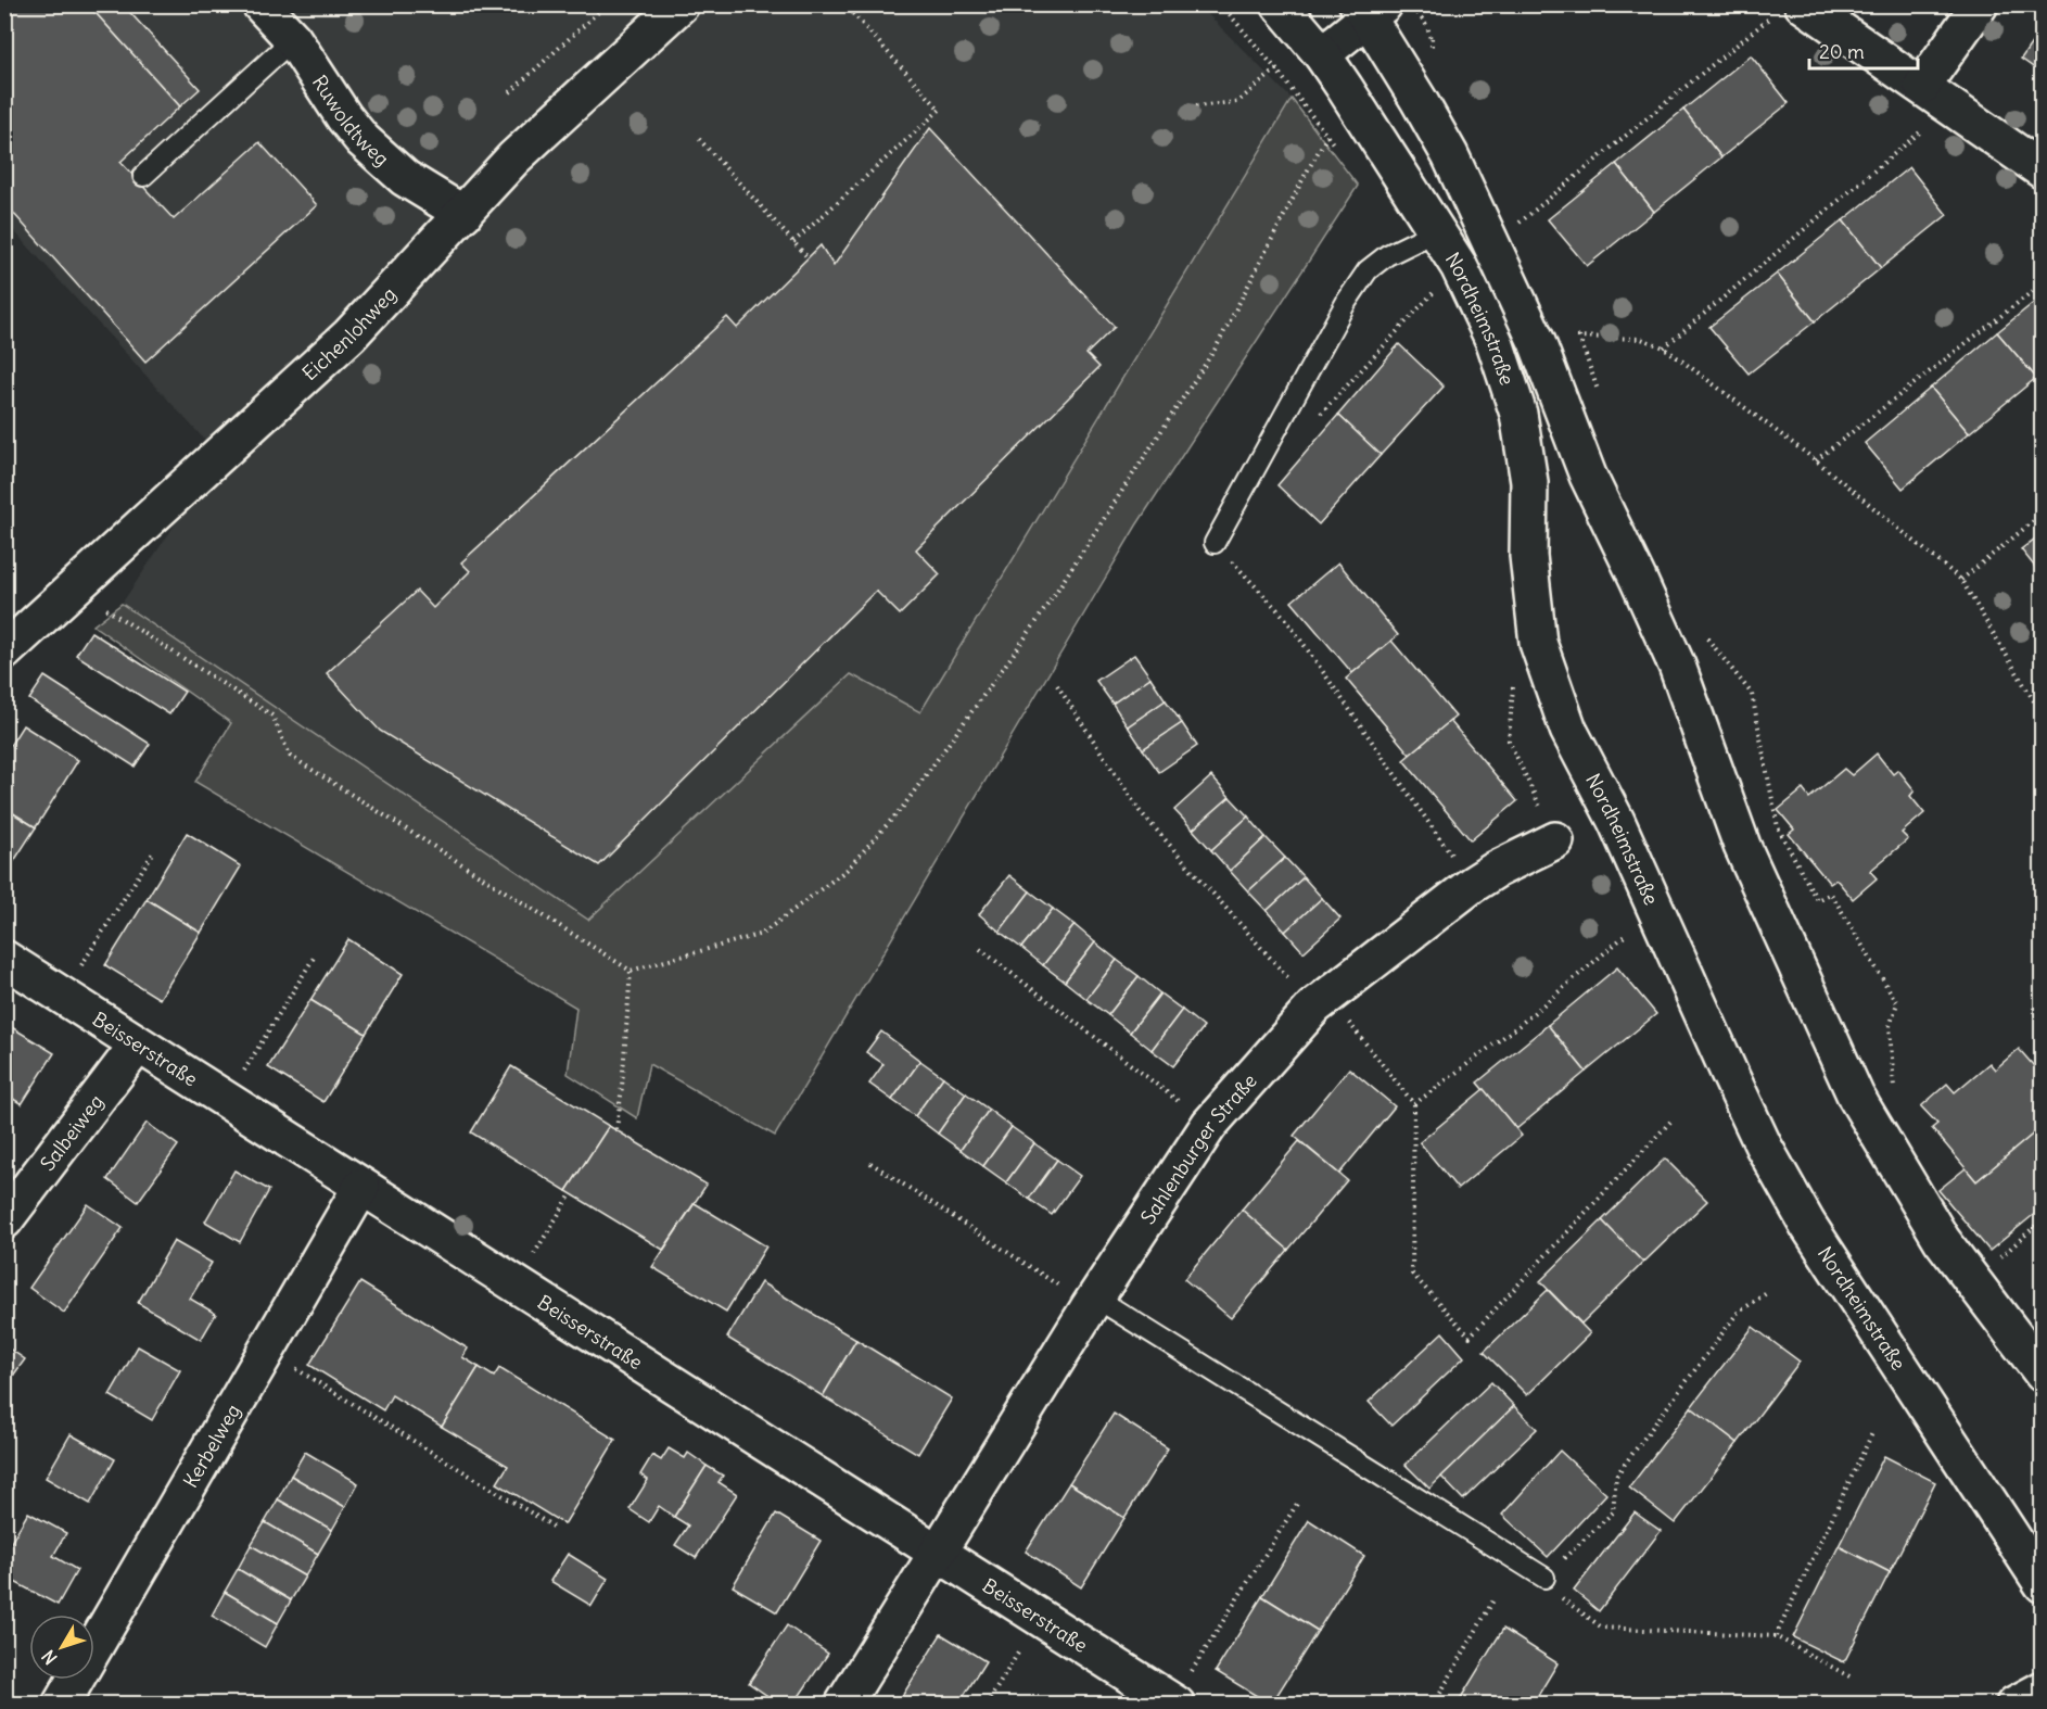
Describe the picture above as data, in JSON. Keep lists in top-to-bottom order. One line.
{"streets":{"street":["Ruwoldtweg","Nordheimstraße","Eichenlohweg","Beisserstraße","Salbeiweg","Sahlenburger Straße","Kerbelweg"]},"crossings":[["Ruwoldtweg","Eichenlohweg"],["Beisserstraße","Salbeiweg"],["Beisserstraße","Sahlenburger Straße"],["Beisserstraße","Kerbelweg"]],"scale_bar":"20 m","north":"bottom left"}
